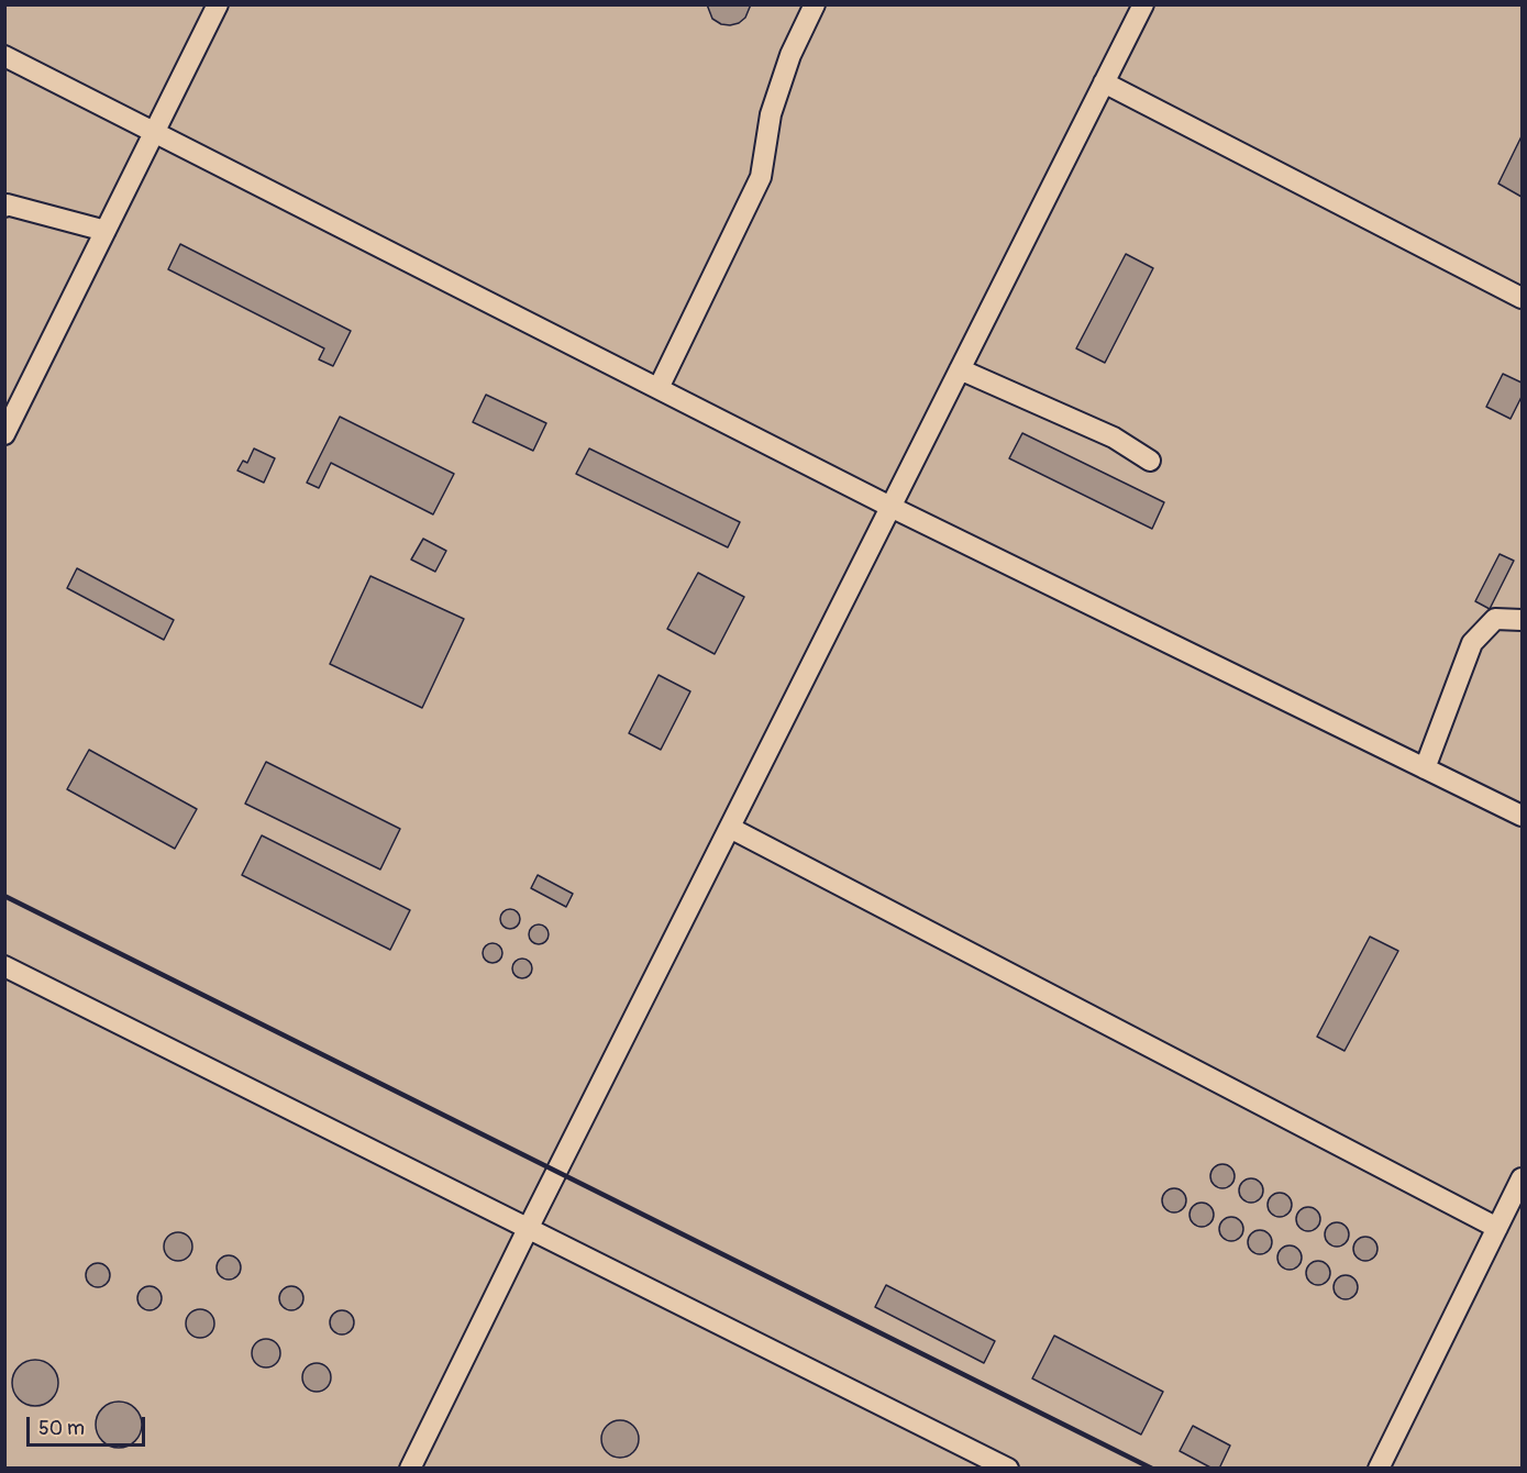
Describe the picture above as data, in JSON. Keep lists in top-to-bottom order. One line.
{"scale_bar":"50 m"}
